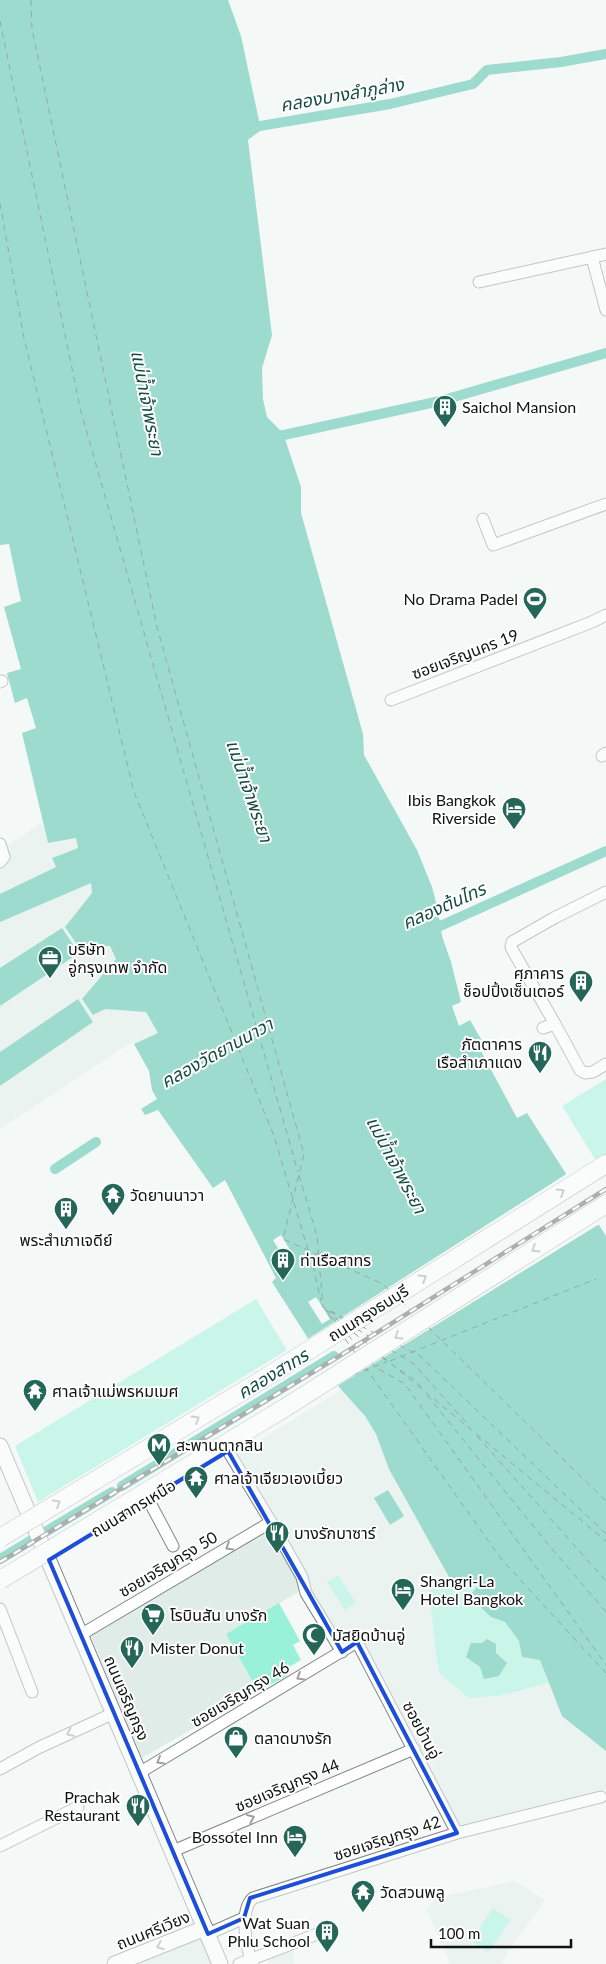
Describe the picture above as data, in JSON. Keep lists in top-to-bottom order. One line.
{"streets":{"main road":["ถนนกรุงธนบุรี","ถนนสาทรเหนือ","ถนนเจริญกรุง","ถนนศรีเวียง"],"street":["ซอยเจริญนคร 19","ซอยเจริญกรุง 50","ซอยเจริญกรุง 46","ซอยบ้านอู่","ซอยเจริญกรุง 44","ซอยเจริญกรุง 42"]},"crossings":[["ถนนสาทรเหนือ","ถนนเจริญกรุง"],["ซอยเจริญกรุง 50","ถนนเจริญกรุง"],["ซอยเจริญกรุง 46","ถนนเจริญกรุง"],["ซอยเจริญกรุง 46","ซอยบ้านอู่"],["ถนนเจริญกรุง","ซอยเจริญกรุง 44"],["ถนนเจริญกรุง","ถนนศรีเวียง"],["ซอยบ้านอู่","ซอยเจริญกรุง 44"],["ซอยบ้านอู่","ซอยเจริญกรุง 42"]],"one_way":["ซอยเจริญกรุง 50","ซอยเจริญกรุง 46","ซอยเจริญกรุง 44","ถนนศรีเวียง"],"water":["คลองบางลำภูล่าง","แม่น้ำเจ้าพระยา","คลองต้นไทร","คลองวัดยานนาวา","คลองสาทร"],"places":{"building":["Saichol Mansion","ศุภาคาร ช็อปปิ้งเซ็นเตอร์","พระสำเภาเจดีย์","ท่าเรือสาทร","Wat Suan Phlu School"],"sports":["No Drama Padel"],"hotel":["Ibis Bangkok Riverside","Shangri-La Hotel Bangkok","Bossotel Inn"],"office":["บริษัท อู่กรุงเทพ จำกัด"],"restaurant":["ภัตตาคาร เรือสำเภาแดง","บางรักบาซาร์","Mister Donut","Prachak Restaurant"],"temple":["วัดยานนาวา","ศาลเจ้าแม่พรหมเมศ","ศาลเจ้าเจียวเองเบี้ยว","วัดสวนพลู"],"metro station":["สะพานตากสิน"],"supermarket":["โรบินสัน บางรัก"],"mosque":["มัสยิดบ้านอู่"],"shop":["ตลาดบางรัก"]},"scale_bar":"100 m"}
